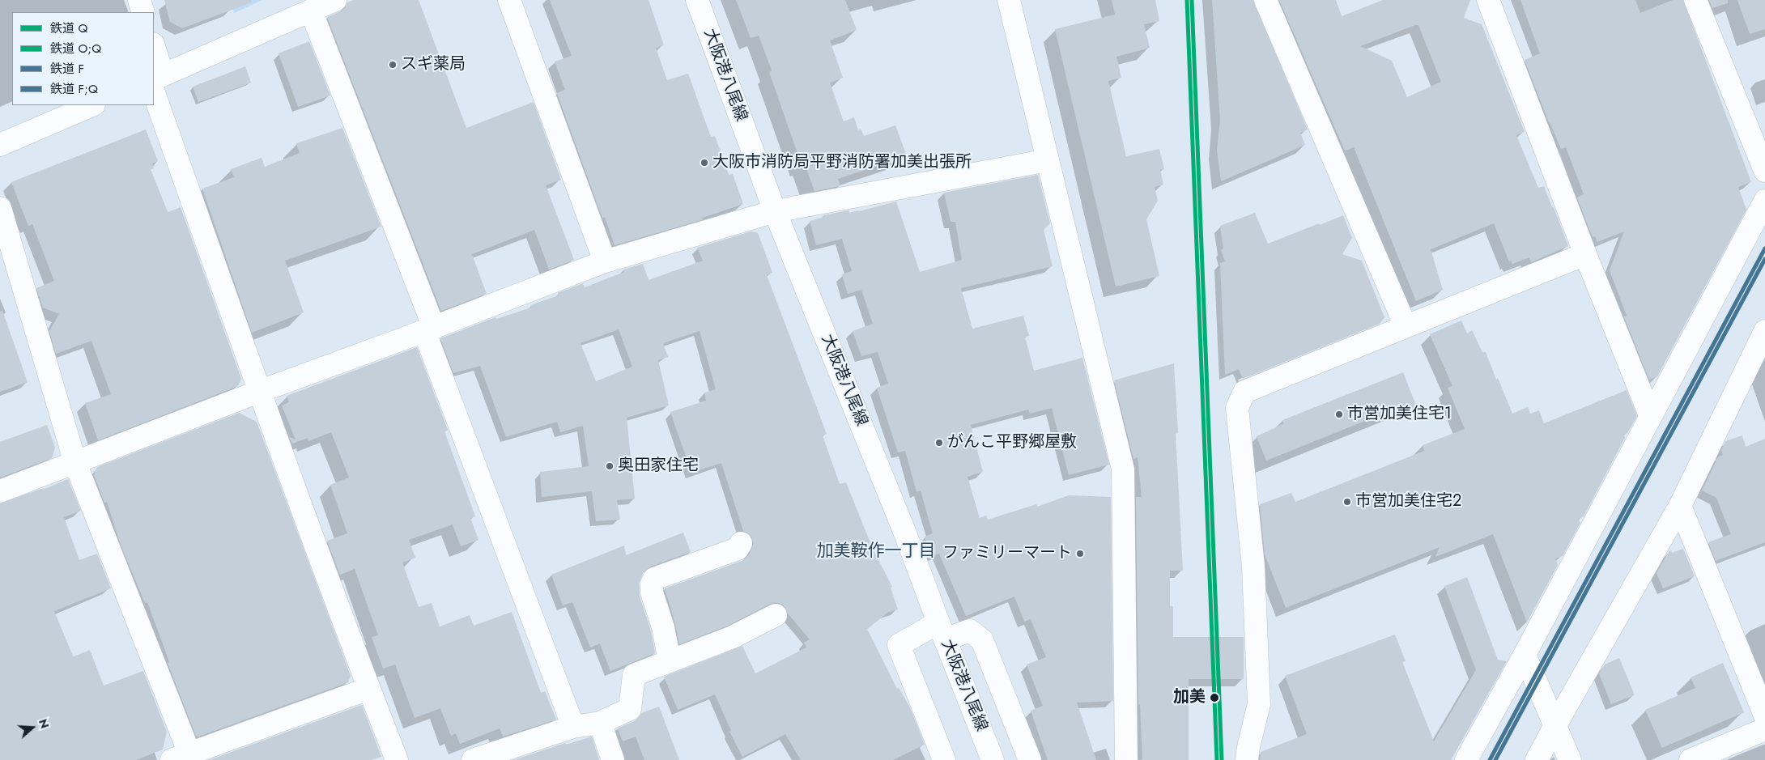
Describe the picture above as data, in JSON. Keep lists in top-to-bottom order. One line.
{"streets":{"street":["大阪港八尾線"]},"districts":["加美鞍作一丁目"],"places":["スギ薬局","大阪市消防局平野消防署加美出張所","市営加美住宅1","がんこ平野郷屋敷","奥田家住宅","市営加美住宅2","ファミリーマート","加美"],"lines":["rail line Q","rail line O;Q","rail line F","rail line F;Q"],"legend":["鉄道 Q","鉄道 O;Q","鉄道 F","鉄道 F;Q"],"north":"right"}
